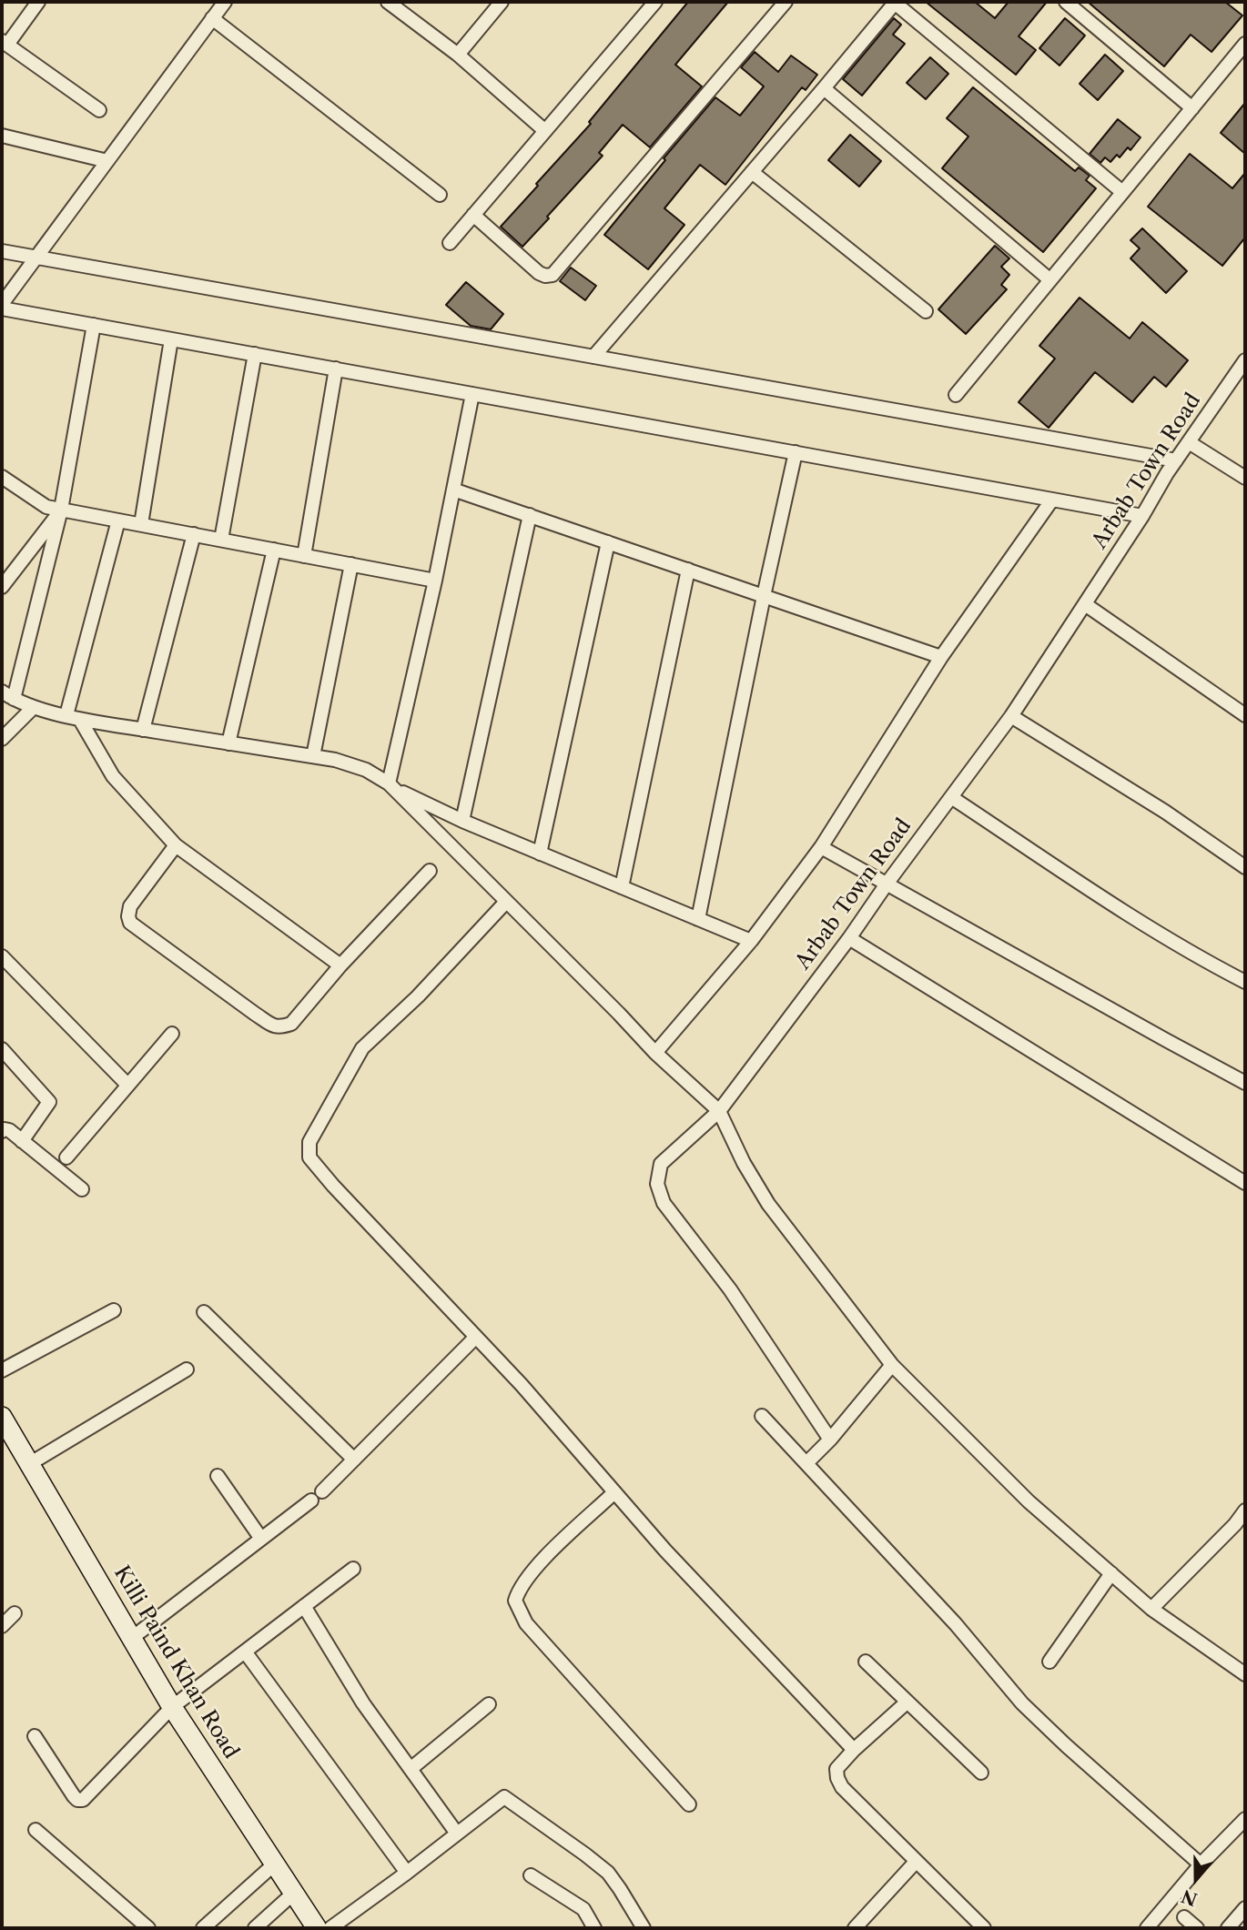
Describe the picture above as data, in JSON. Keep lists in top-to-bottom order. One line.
{"streets":{"street":["Arbab Town Road","Killi Paind Khan Road"]},"north":"bottom"}
